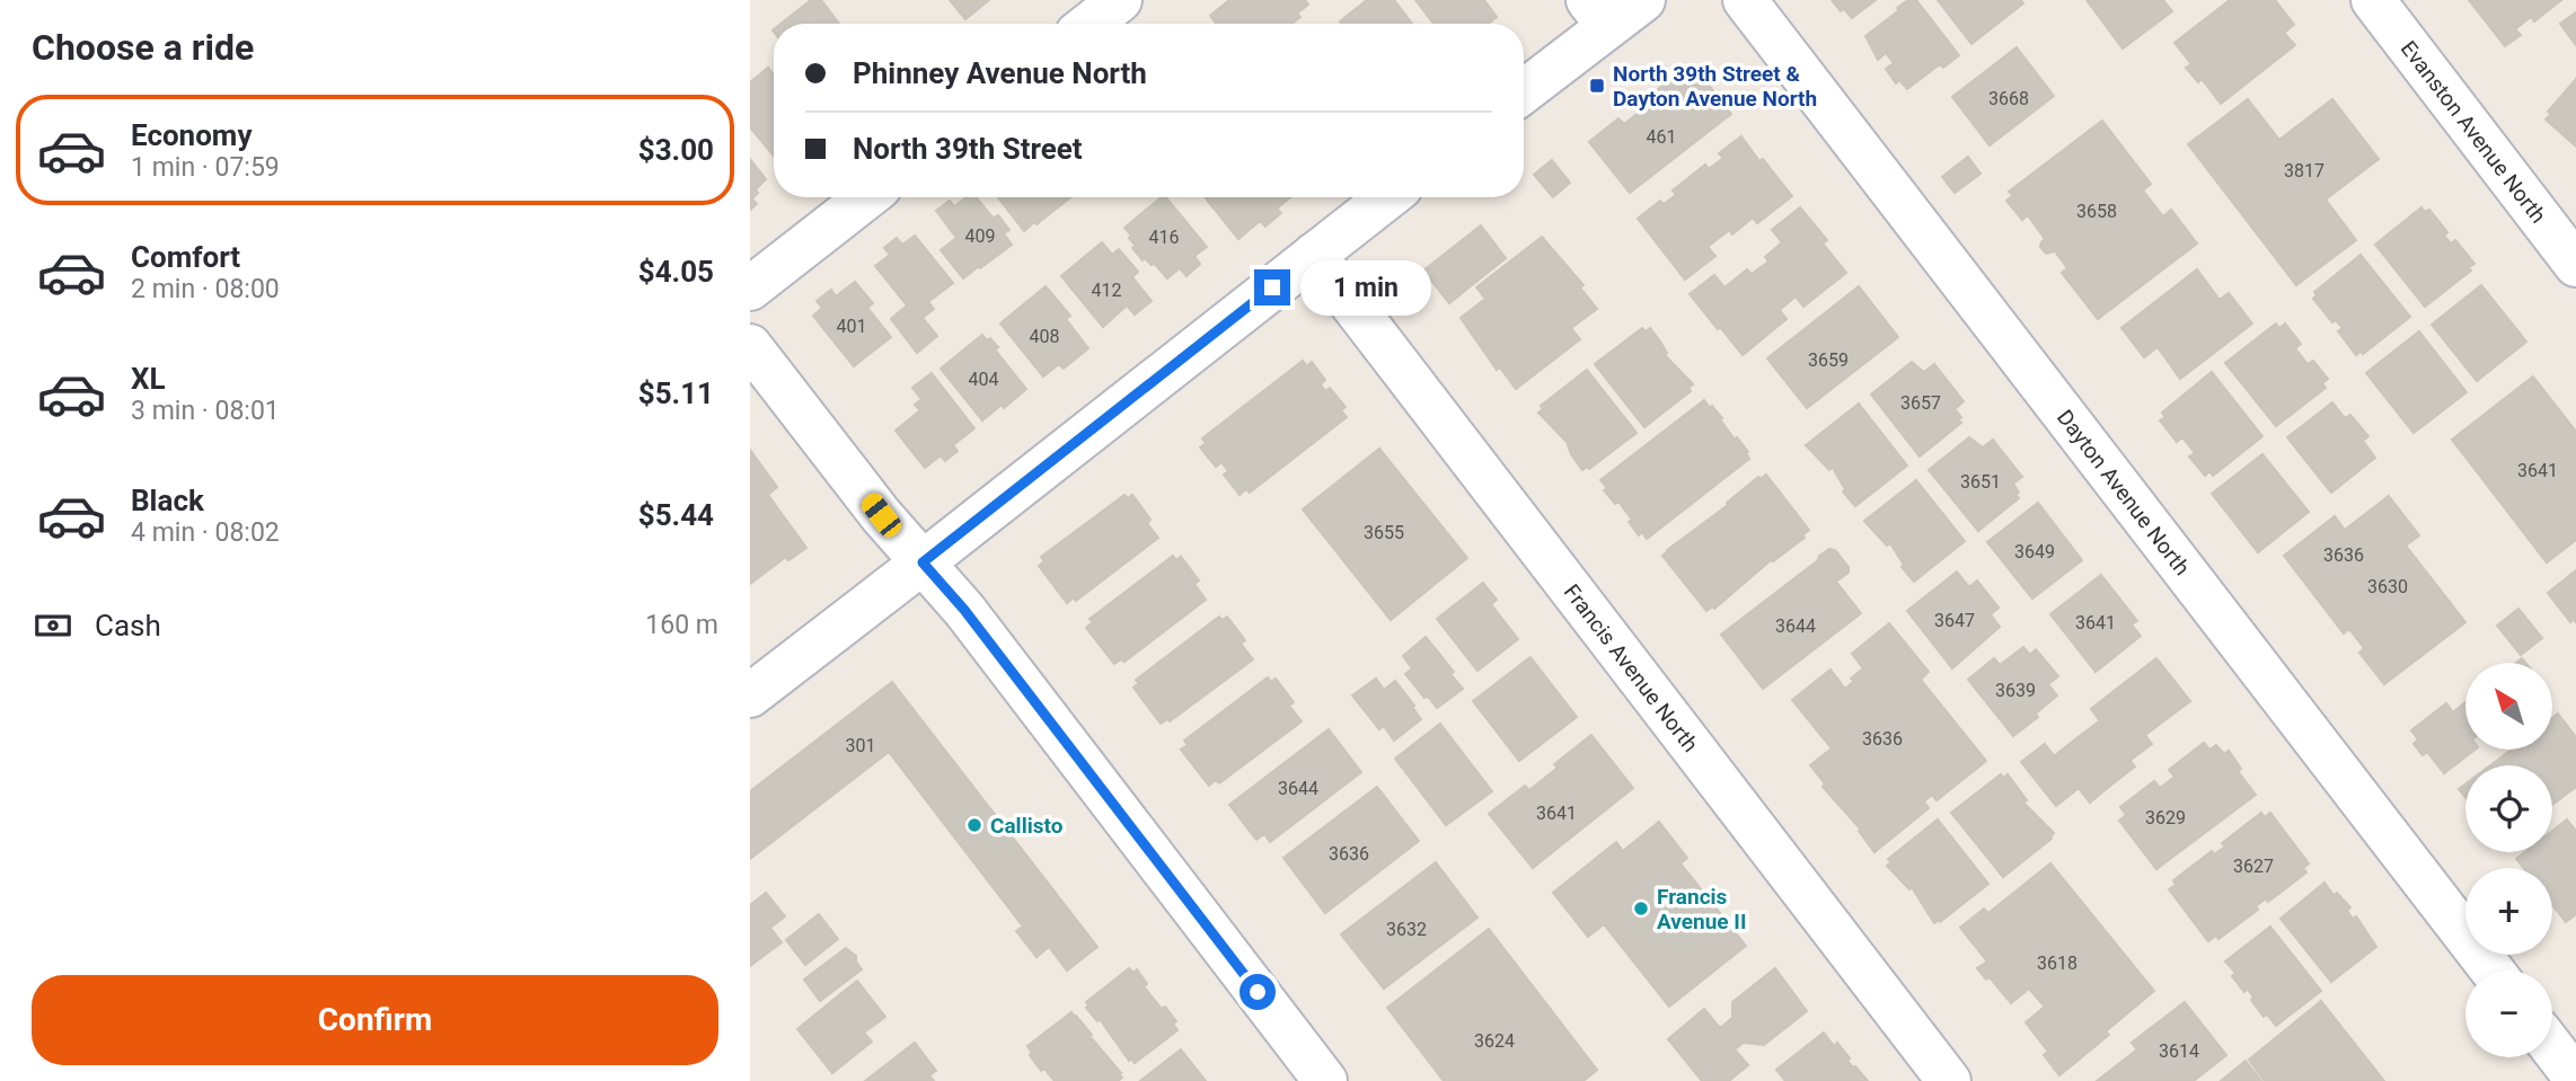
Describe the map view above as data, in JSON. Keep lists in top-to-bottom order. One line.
{"streets":{"street":["Evanston Avenue North","Dayton Avenue North","Francis Avenue North"]},"places":{"transit":["North 39th Street & Dayton Avenue North"],"other":["Callisto","Francis Avenue II"]},"house_numbers":["3668","461","3817","3658","409","416","412","401","408","3659","404","3657","3641","3651","3655","3649","3636","3630","3647","3641","3644","3639","3636","301","3644","3641","3629","3636","3627","3632","3618","3624","3614"],"north":"top left","page":{"heading":"Choose a ride","banner":["Phinney Avenue North","North 39th Street"],"list":[{"name":"Economy","note":"1 min · 07:59","value":"$3.00"},{"name":"Comfort","note":"2 min · 08:00","value":"$4.05"},{"name":"XL","note":"3 min · 08:01","value":"$5.11"},{"name":"Black","note":"4 min · 08:02","value":"$5.44"}],"bubble":"1 min","pay":["Cash","160 m"],"map_buttons":["+","−"],"buttons":"Confirm"}}
